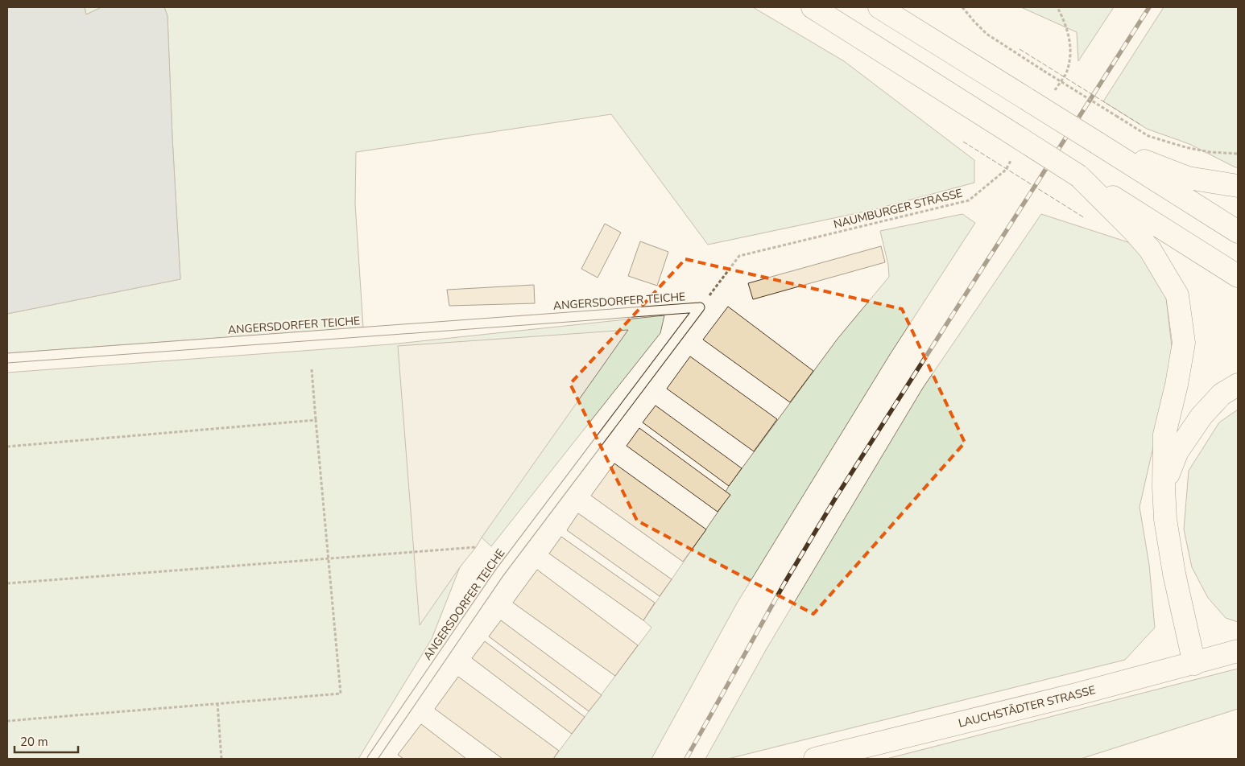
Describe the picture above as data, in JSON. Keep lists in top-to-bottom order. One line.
{"streets":{"main road":["LAUCHSTÄDTER STRASSE"],"lane":["ANGERSDORFER TEICHE"],"path":["NAUMBURGER STRASSE"]},"crossings":[["NAUMBURGER STRASSE","ANGERSDORFER TEICHE"]],"scale_bar":"20 m"}
